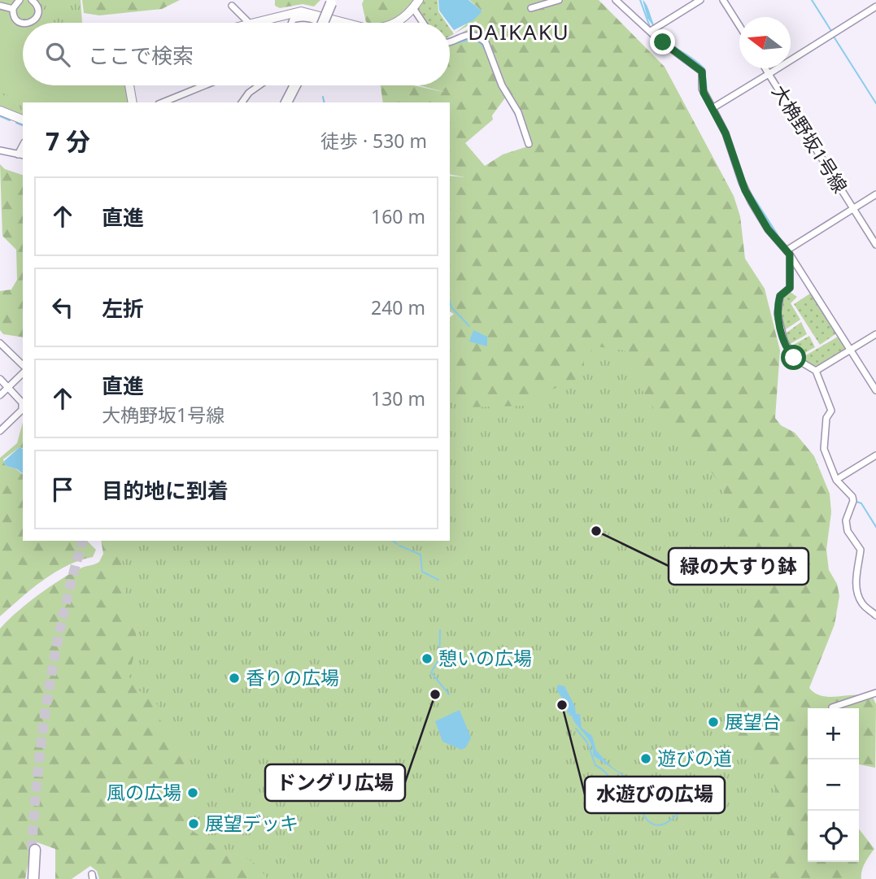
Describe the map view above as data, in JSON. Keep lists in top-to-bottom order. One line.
{"streets":{"street":["大桷野坂1号線"]},"districts":["DAIKAKU"],"places":["緑の大すり鉢","憩いの広場","香りの広場","ドングリ広場","水遊びの広場","展望台","遊びの道","風の広場","展望デッキ"],"north":"left","page":{"search":"ここで検索","heading":["7 分","徒歩 · 530 m"],"list":[["直進","160 m"],["左折","240 m"],["直進","大桷野坂1号線","130 m"],"目的地に到着"],"map_buttons":["+","−"]}}
